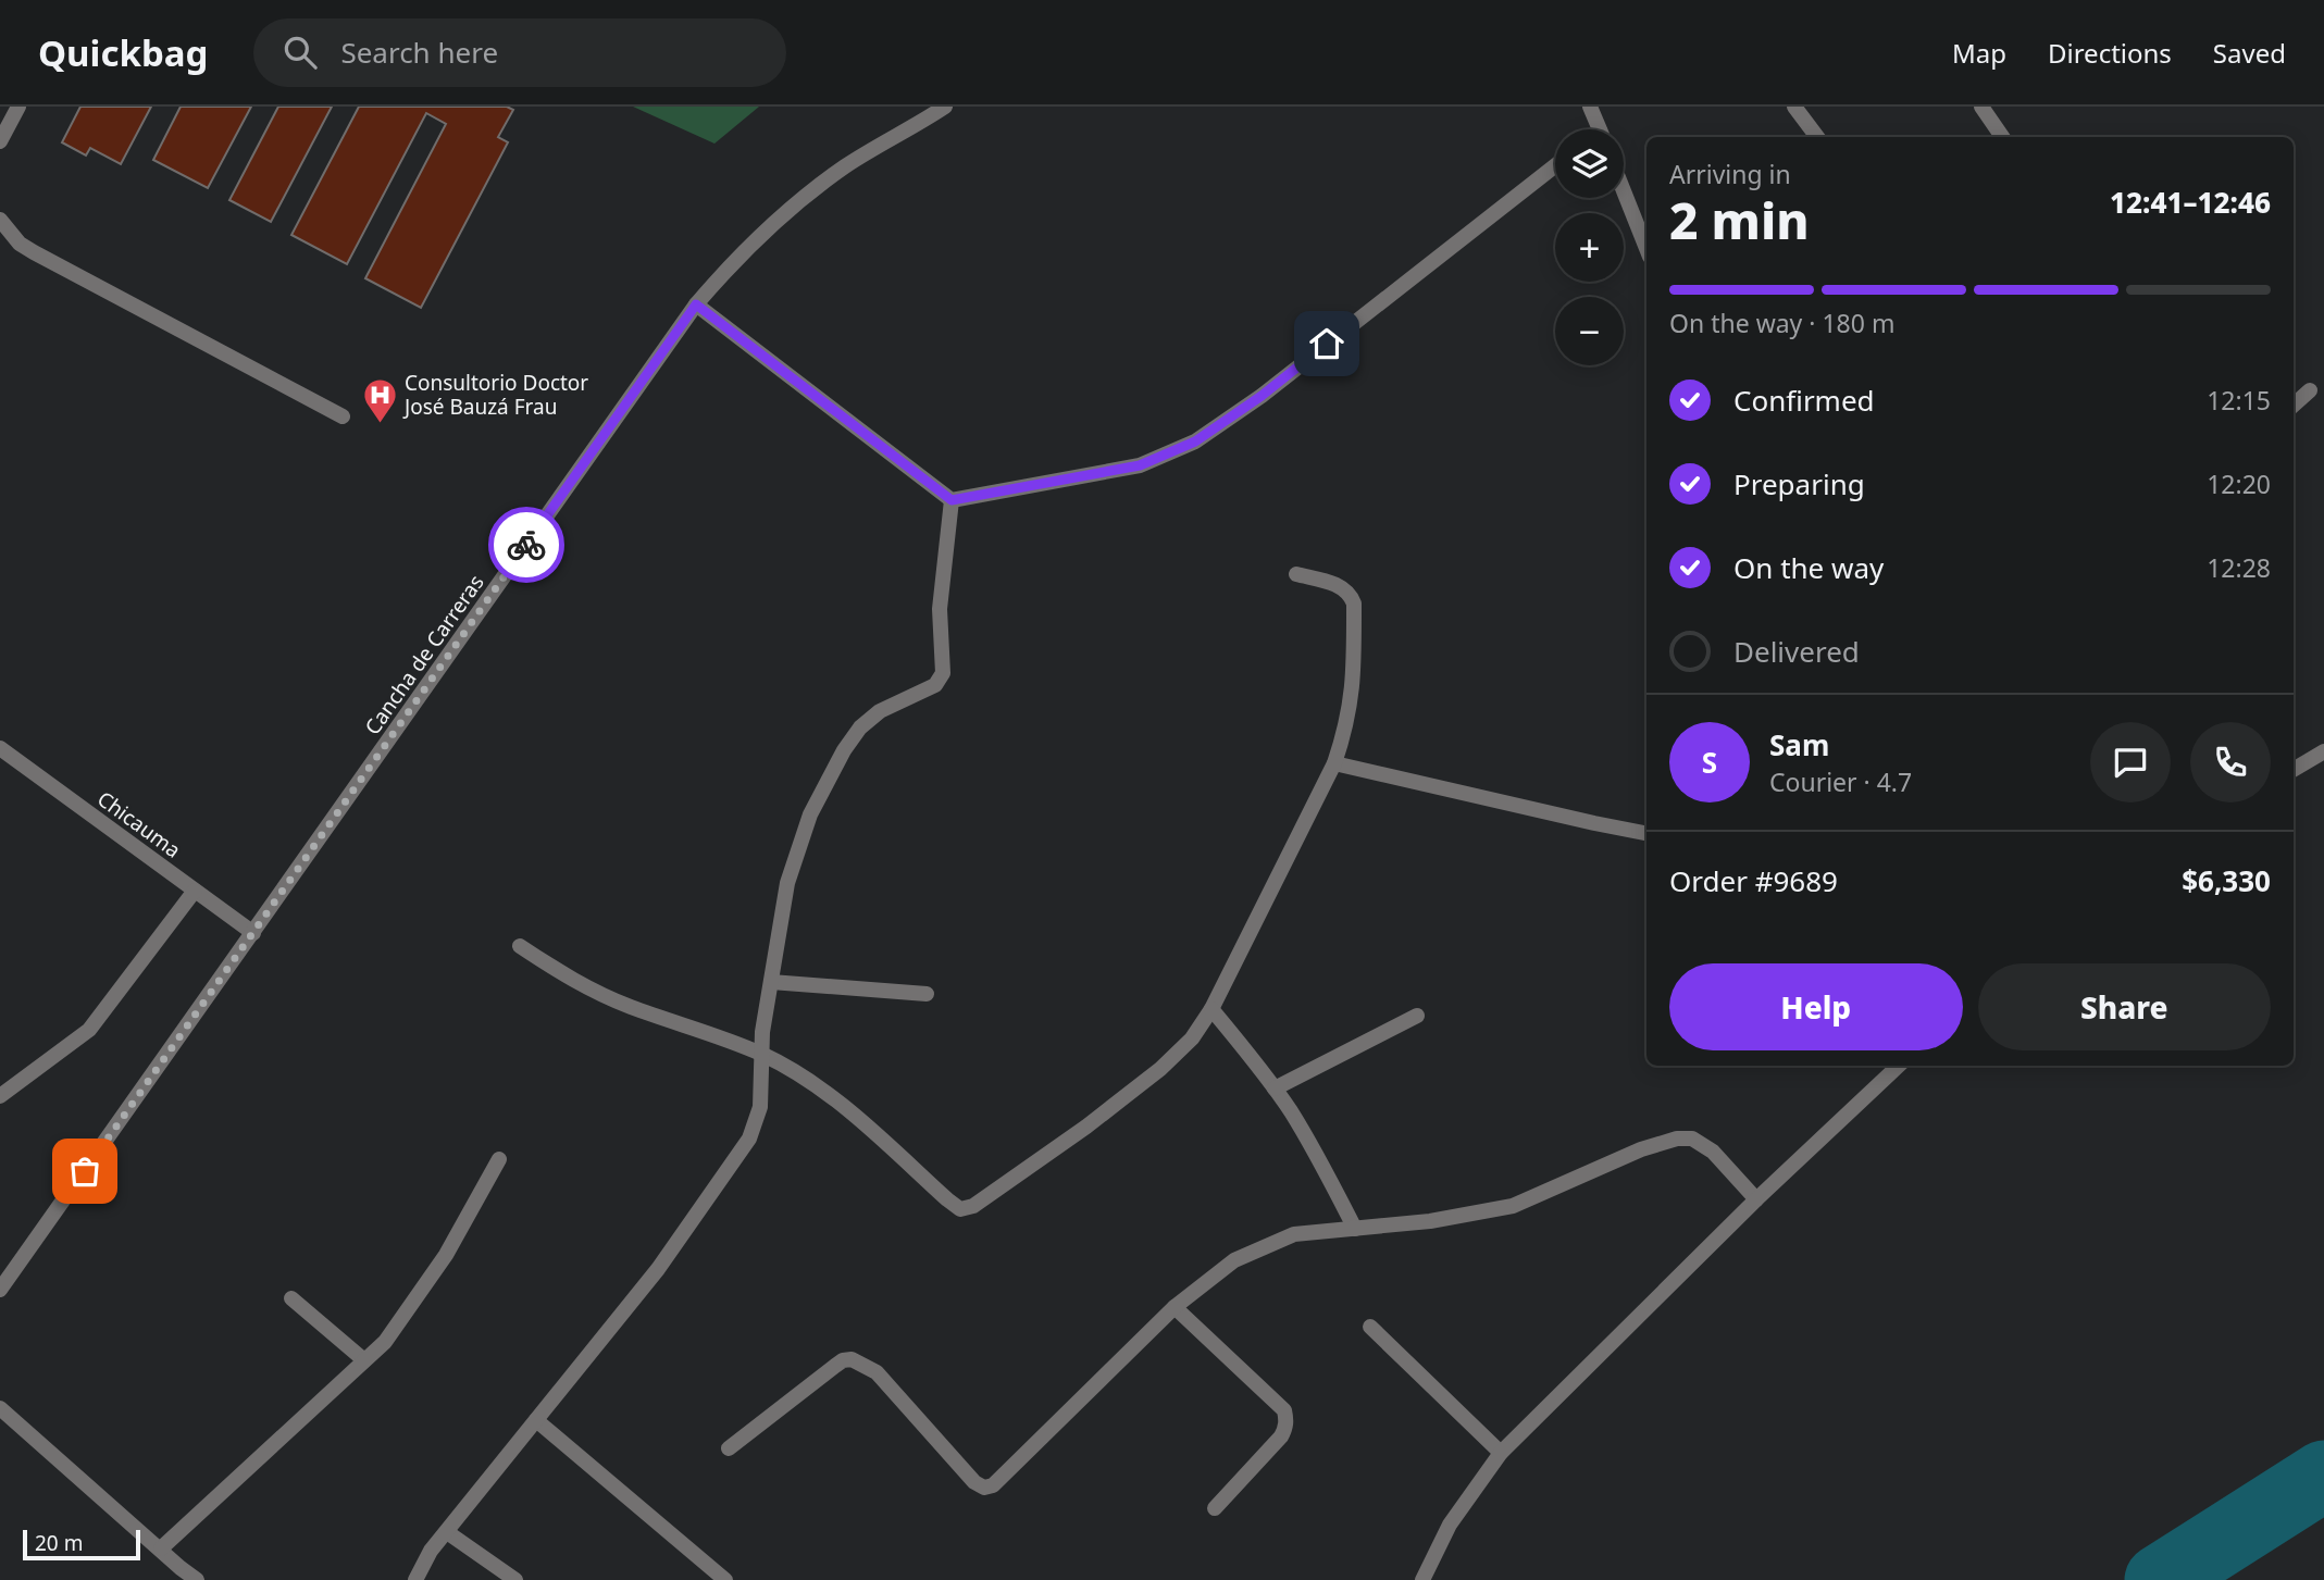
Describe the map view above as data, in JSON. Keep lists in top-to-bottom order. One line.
{"streets":{"street":["Cancha de Carreras","Chicauma"]},"crossings":[["Cancha de Carreras","Chicauma"]],"places":{"hospital":["Consultorio Doctor José Bauzá Frau"]},"scale_bar":"20 m","page":{"header":"Quickbag","search":"Search here","nav":["Map","Directions","Saved"],"map_buttons":["+","−"],"heading":["2 min","Arriving in","12:41–12:46"],"panel":["Sam","Courier · 4.7","Order #9689","$6,330"],"bar":"On the way · 180 m","list":[["Confirmed","12:15"],["Preparing","12:20"],["On the way","12:28"],"Delivered"],"round":"S","buttons":["Help","Share"],"scale":"20 m"}}
